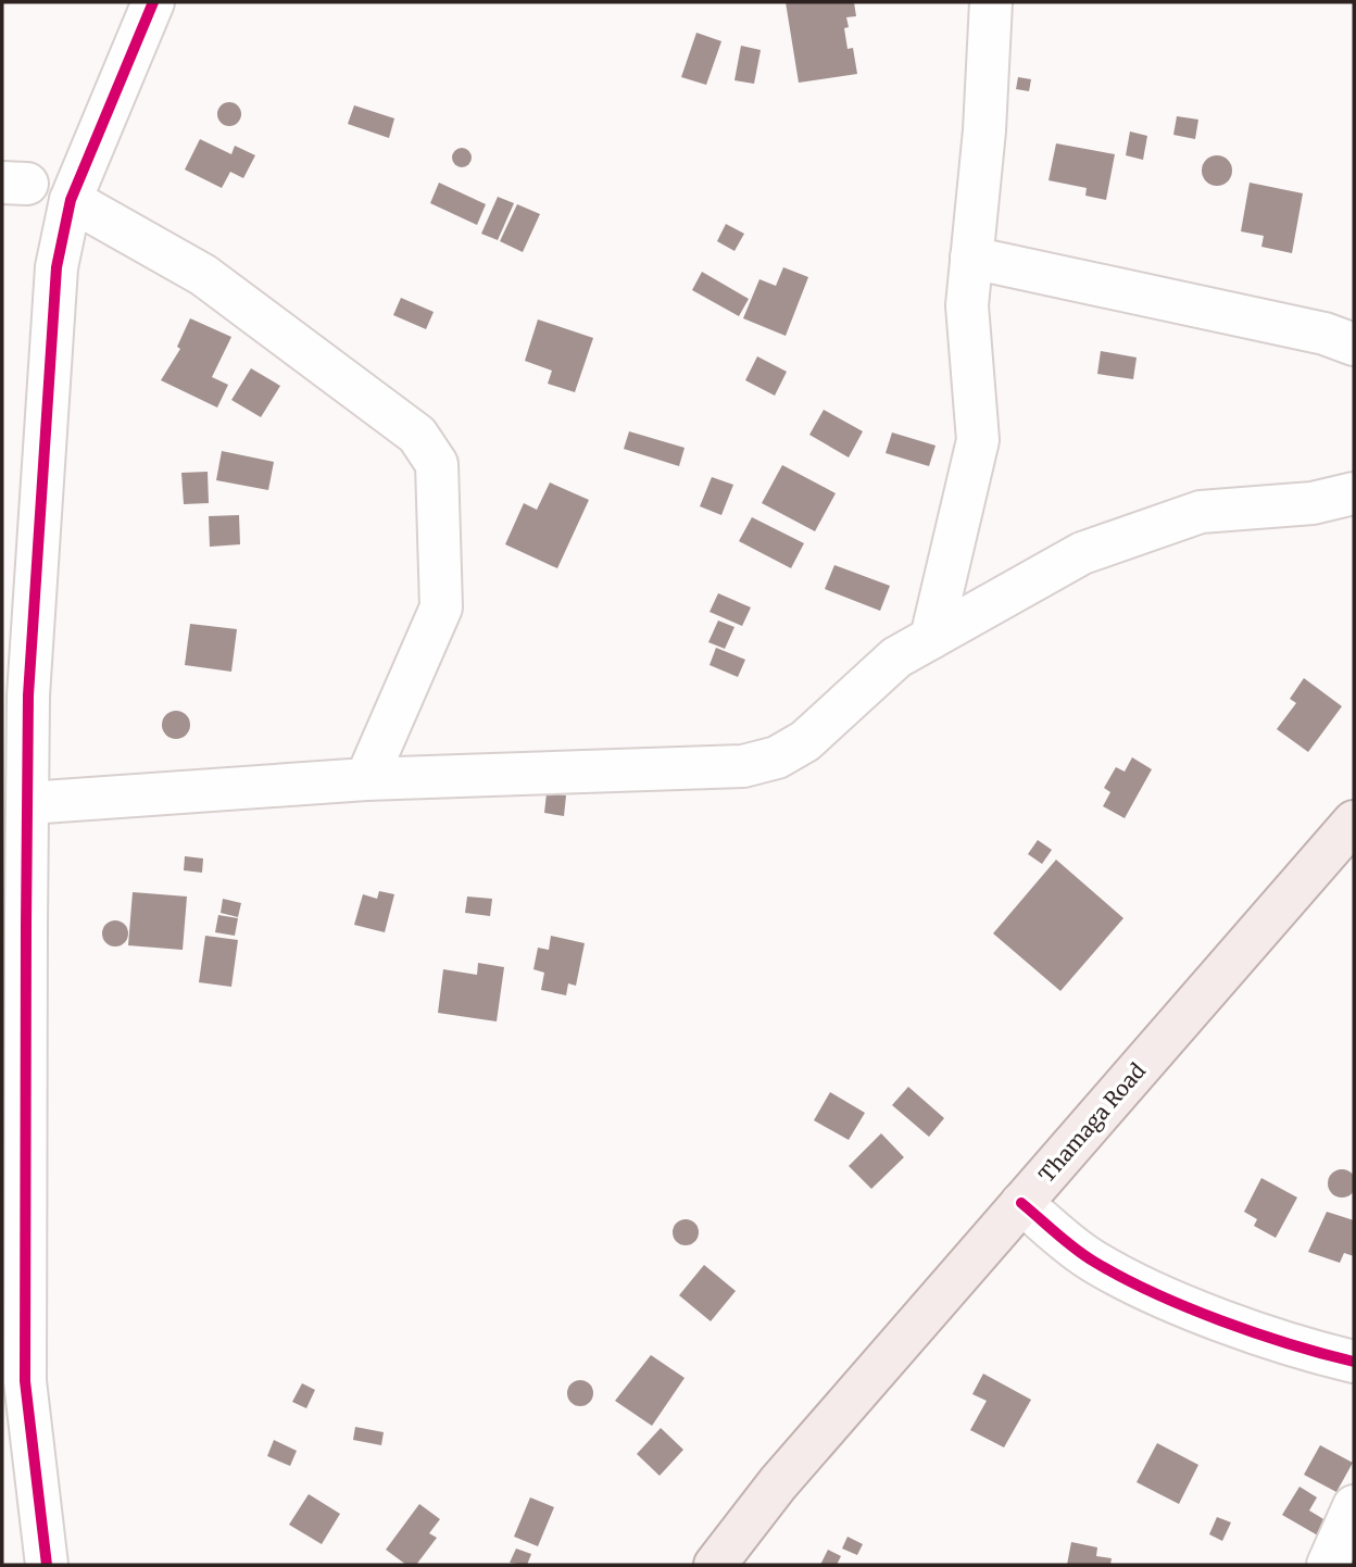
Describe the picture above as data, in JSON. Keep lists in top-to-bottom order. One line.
{"streets":{"main road":["Thamaga Road"]}}
